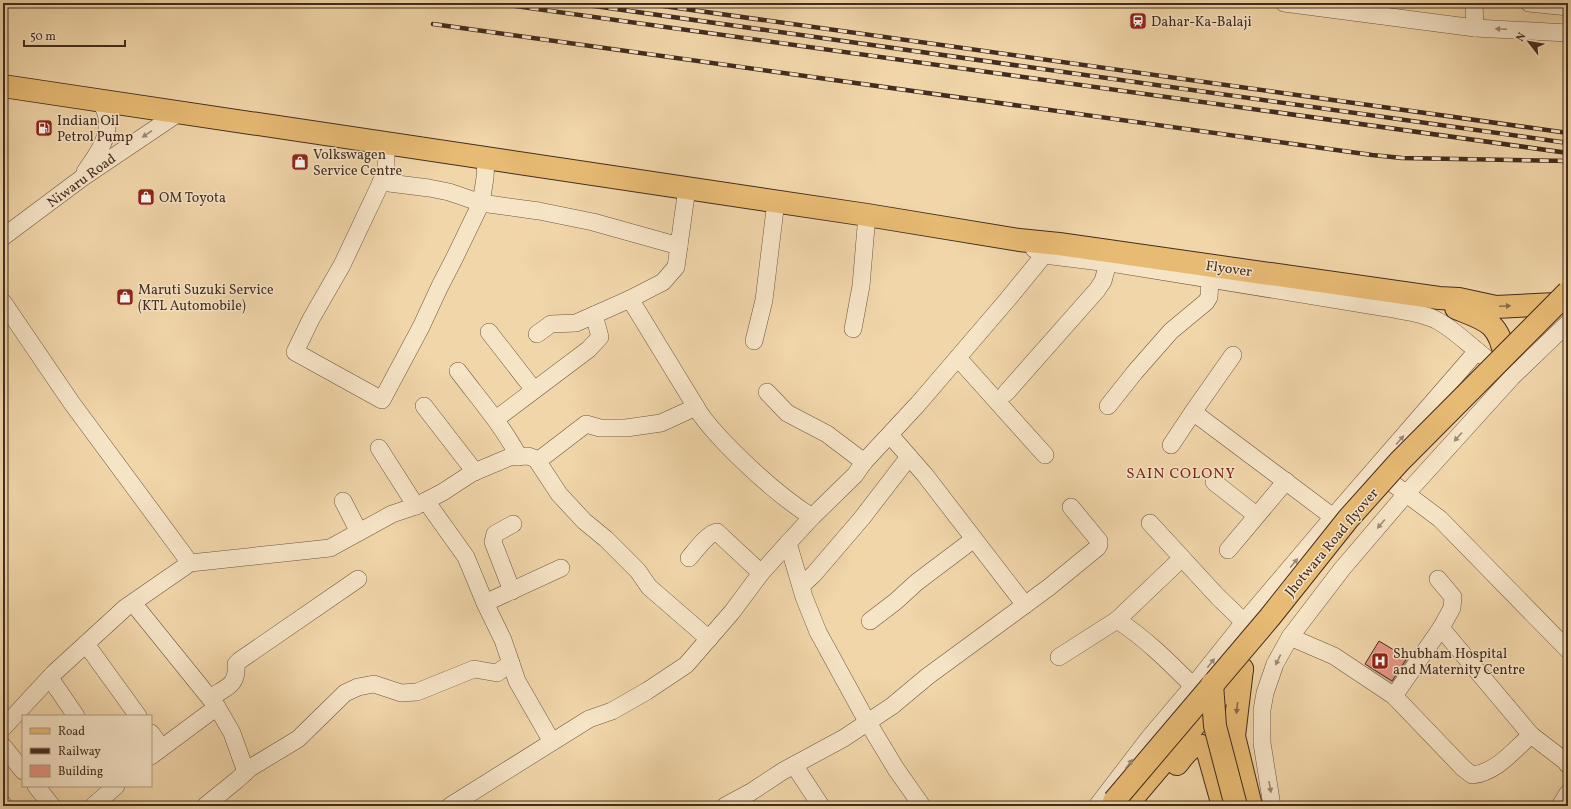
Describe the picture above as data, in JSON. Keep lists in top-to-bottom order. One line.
{"streets":{"main road":["Flyover","Jhotwara Road flyover"],"street":["Niwaru Road"]},"crossings":[["Niwaru Road","Flyover"],["Flyover","Jhotwara Road flyover"]],"one_way":["Niwaru Road"],"districts":["SAIN COLONY"],"places":{"station":["Dahar-Ka-Balaji"],"fuel station":["Indian Oil Petrol Pump"],"shop":["Volkswagen Service Centre","OM Toyota","Maruti Suzuki Service (KTL Automobile)"],"hospital":["Shubham Hospital and Maternity Centre"]},"legend":["Road","Railway","Building"],"scale_bar":"50 m","north":"top left"}
